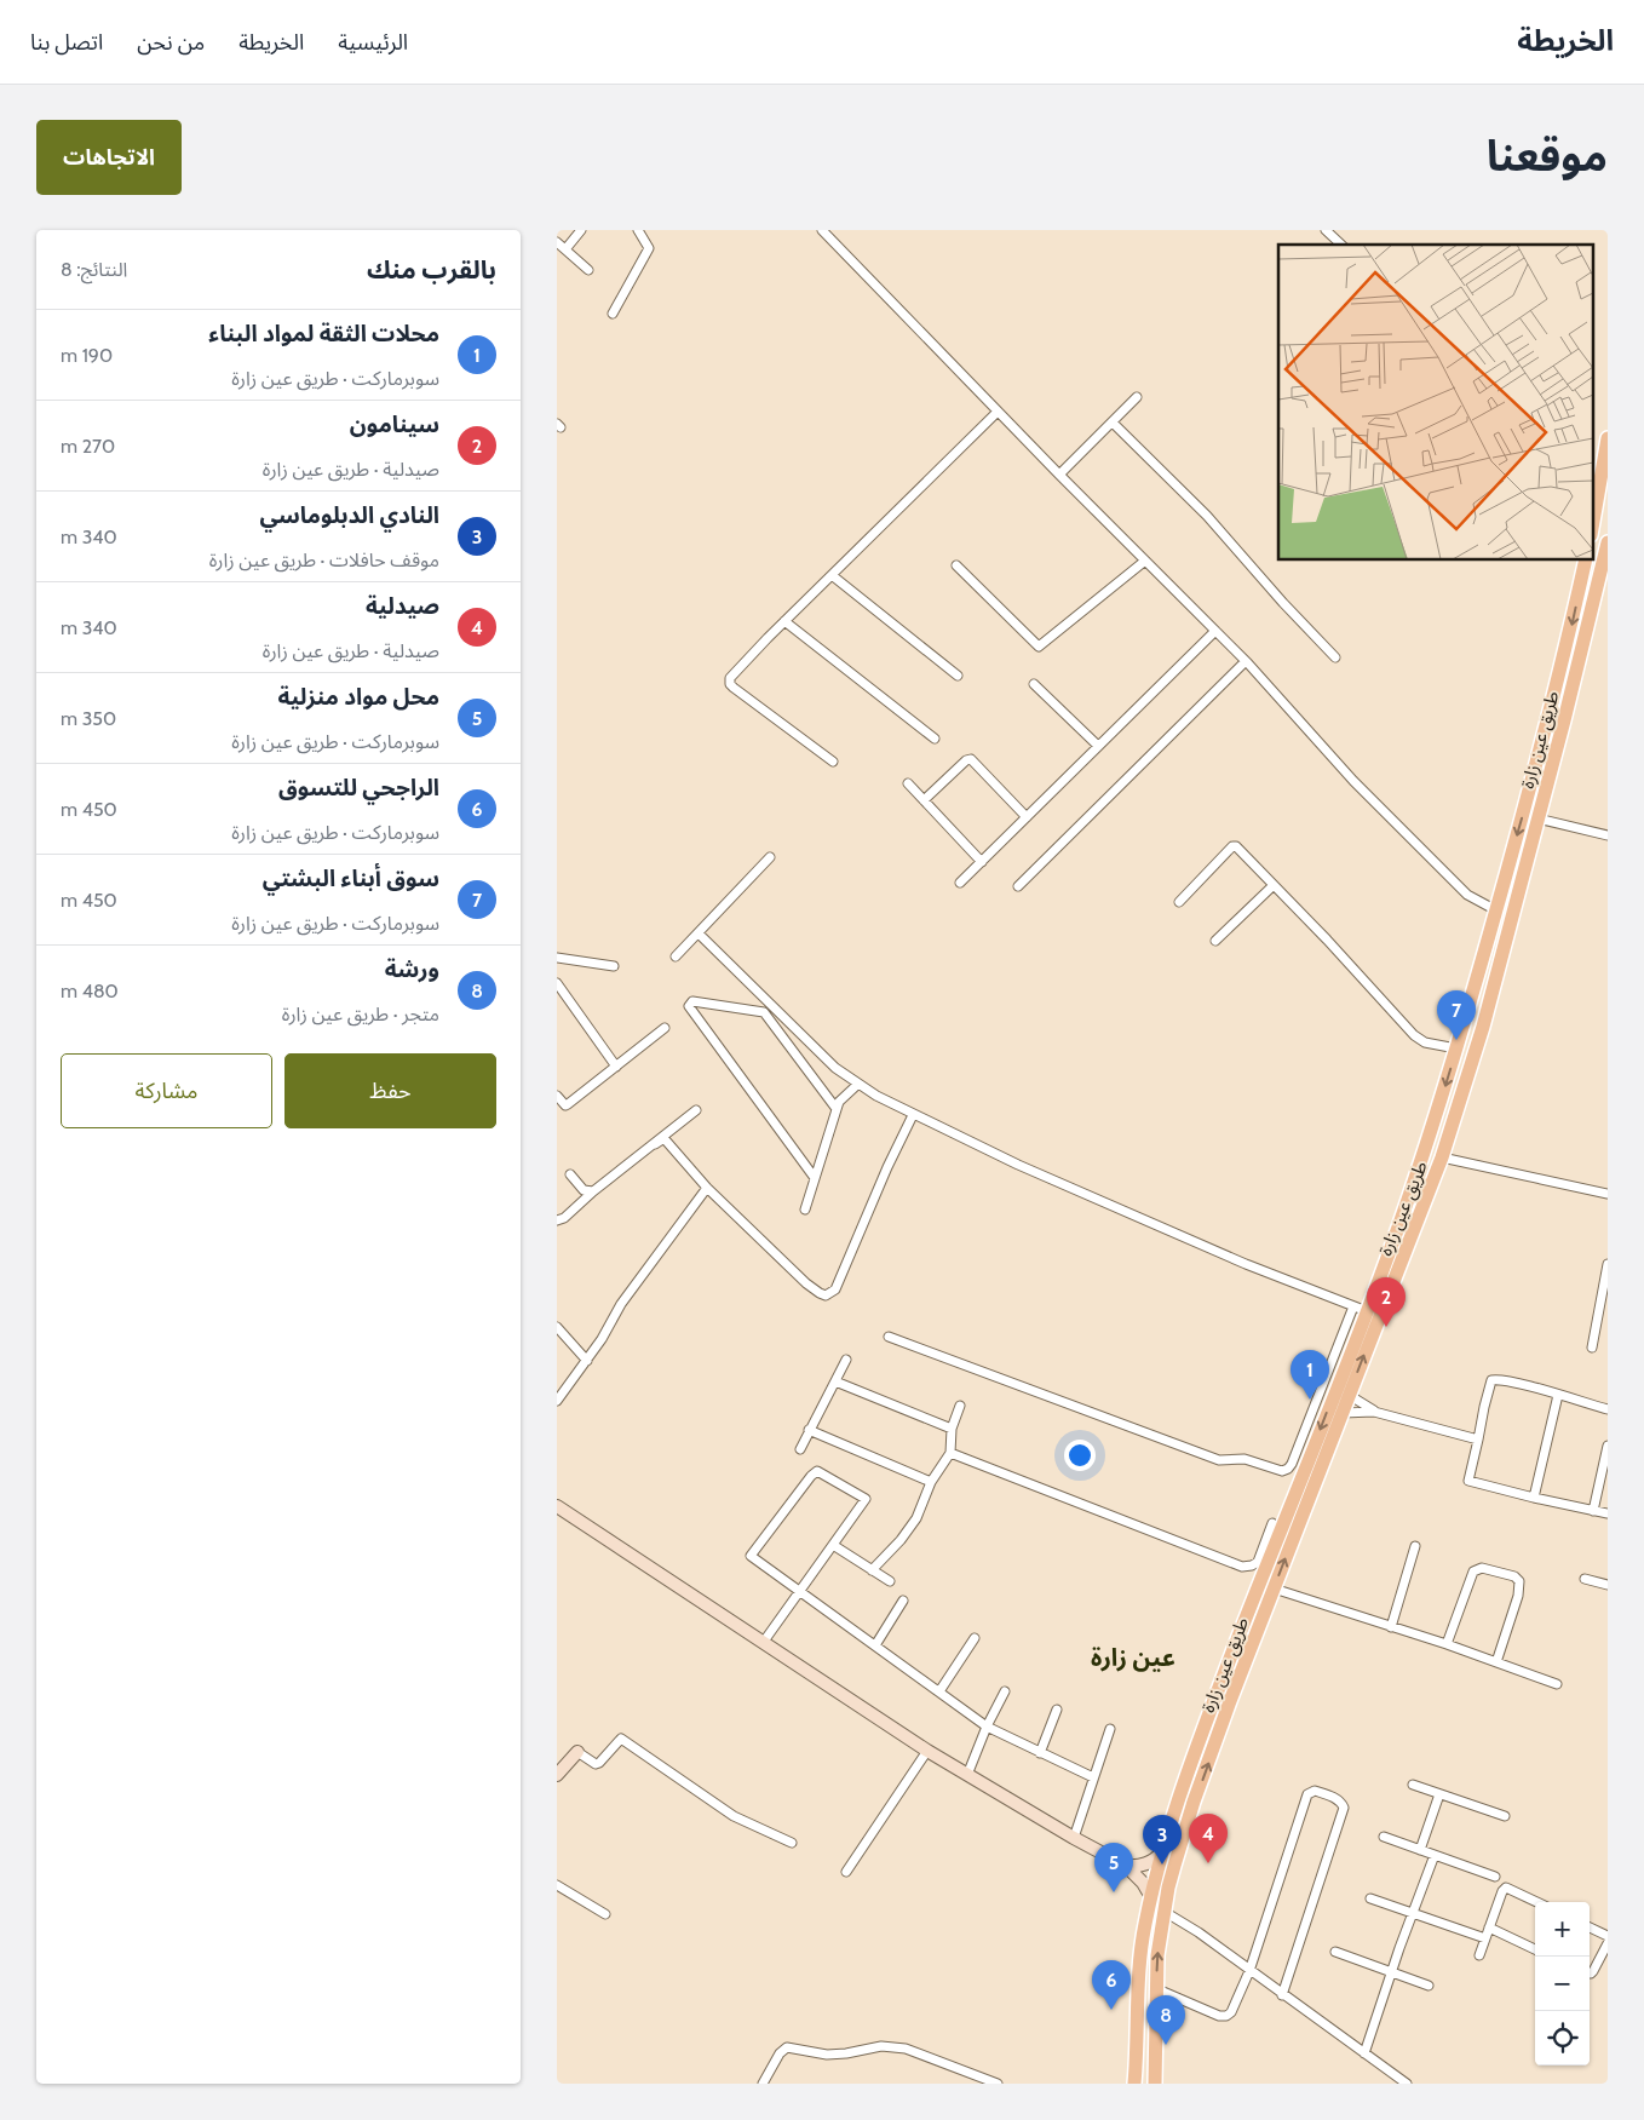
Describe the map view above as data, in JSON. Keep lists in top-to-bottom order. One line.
{"streets":{"main road":["طريق عين زارة"]},"districts":["عين زارة"],"page":{"header":"الخريطة","nav":["الرئيسية","الخريطة","من نحن","اتصل بنا"],"title":"موقعنا","buttons":["الاتجاهات",["حفظ","مشاركة"]],"heading":["بالقرب منك","النتائج: 8"],"list":[{"mark":"1","name":"محلات الثقة لمواد البناء","note":"سوبرماركت · طريق عين زارة","value":"190 m"},{"mark":"2","name":"سينامون","note":"صيدلية · طريق عين زارة","value":"270 m"},{"mark":"3","name":"النادي الدبلوماسي","note":"موقف حافلات · طريق عين زارة","value":"340 m"},{"mark":"4","name":"صيدلية","note":"صيدلية · طريق عين زارة","value":"340 m"},{"mark":"5","name":"محل مواد منزلية","note":"سوبرماركت · طريق عين زارة","value":"350 m"},{"mark":"6","name":"الراجحي للتسوق","note":"سوبرماركت · طريق عين زارة","value":"450 m"},{"mark":"7","name":"سوق أبناء البشتي","note":"سوبرماركت · طريق عين زارة","value":"450 m"},{"mark":"8","name":"ورشة","note":"متجر · طريق عين زارة","value":"480 m"}],"pins":["7","2","1","4","3","5","6","8"],"map_buttons":["+","−"]}}
